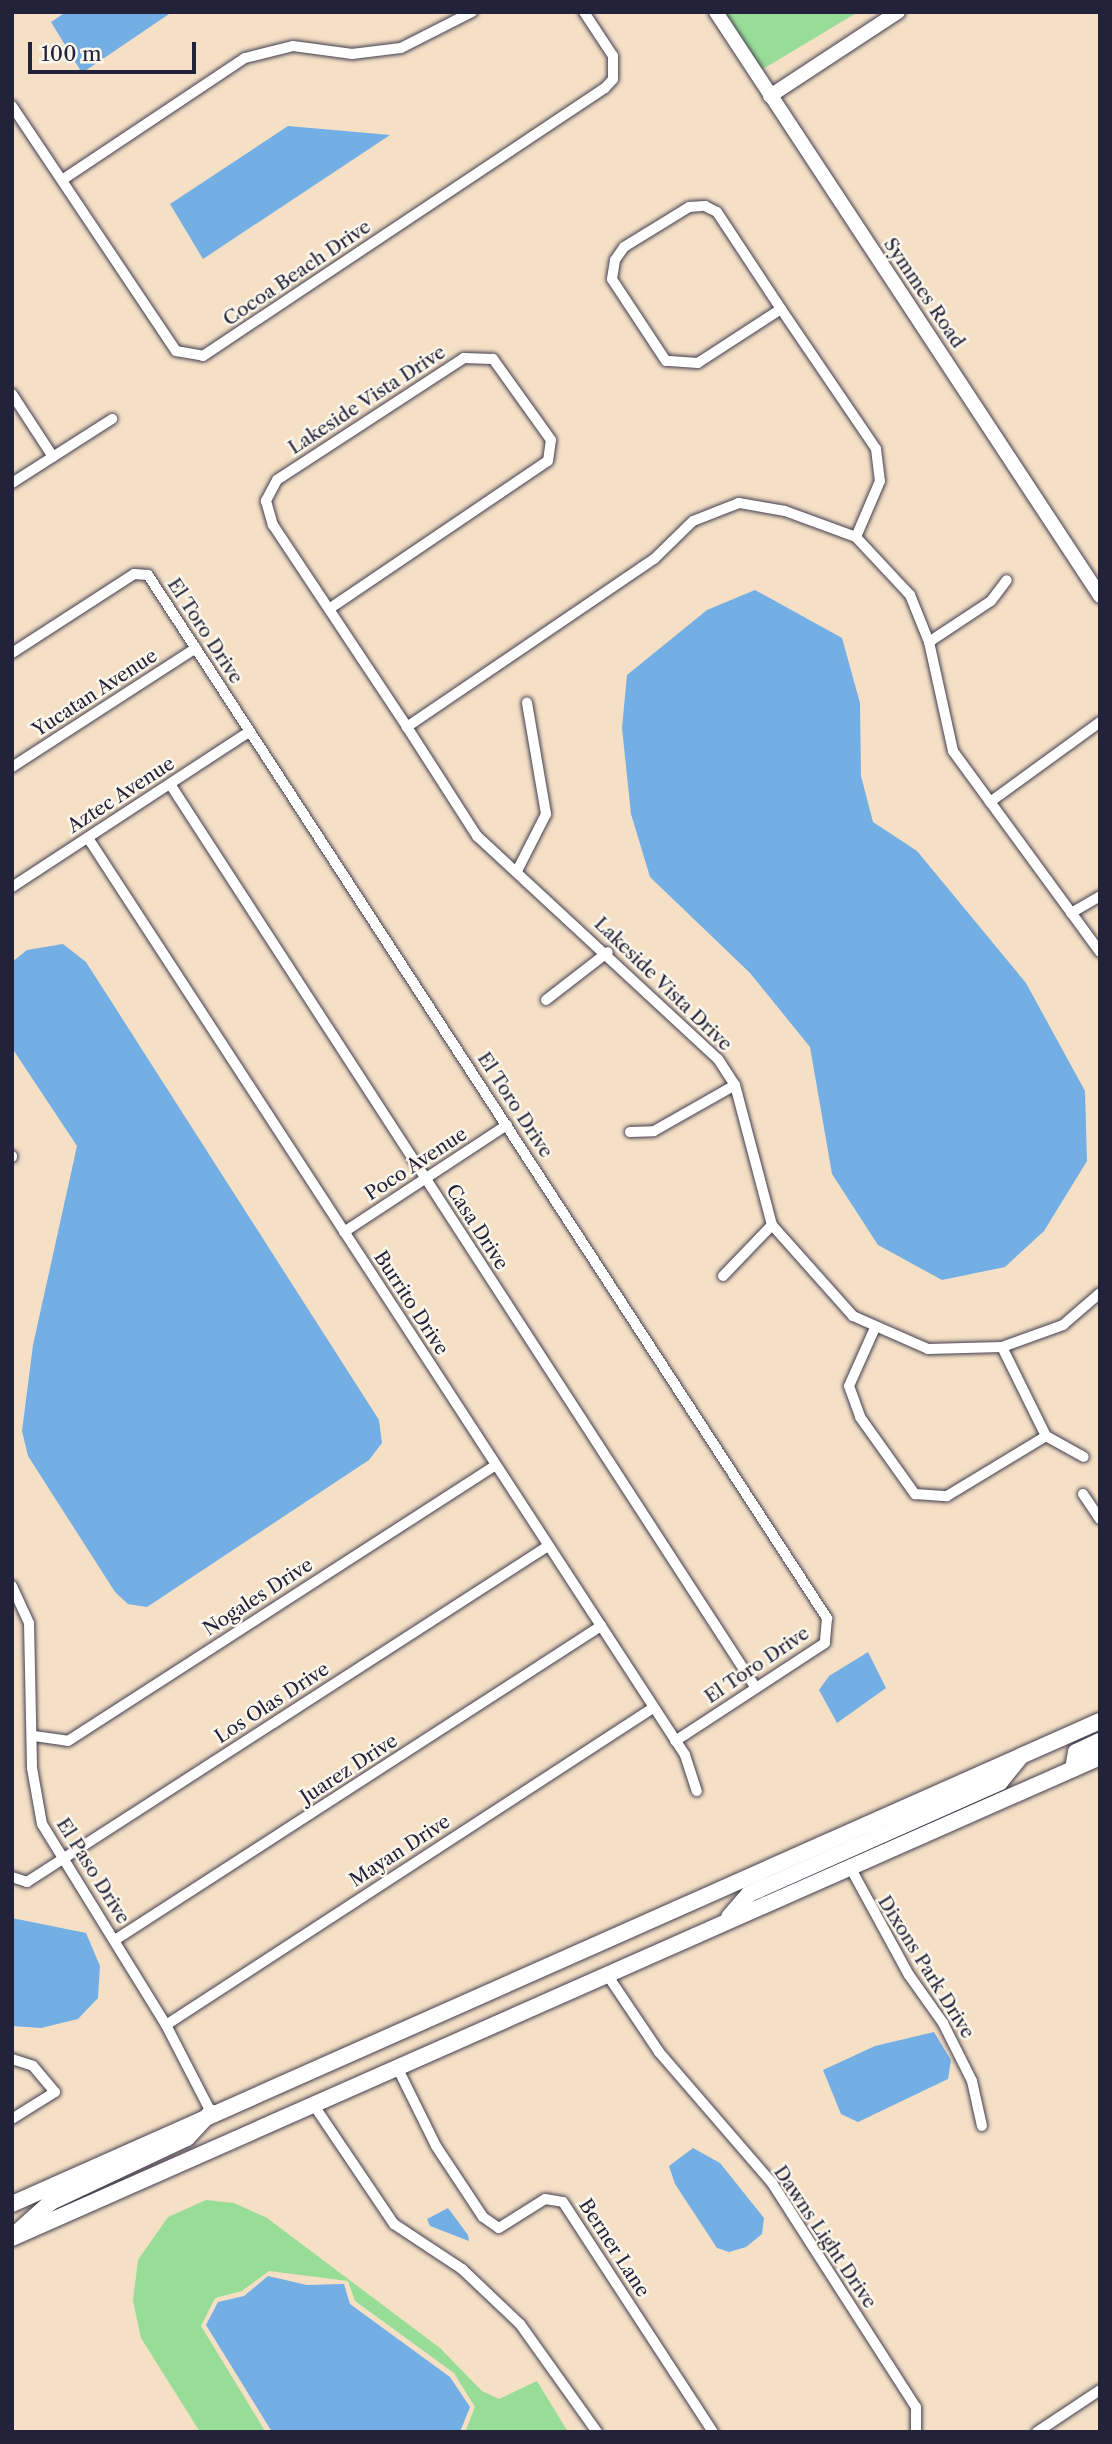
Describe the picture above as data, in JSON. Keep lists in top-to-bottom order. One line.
{"streets":{"street":["Cocoa Beach Drive","Symmes Road","Lakeside Vista Drive","El Toro Drive","Yucatan Avenue","Aztec Avenue","Poco Avenue","Casa Drive","Burrito Drive","Nogales Drive","Los Olas Drive","Juarez Drive","Mayan Drive","El Paso Drive","Dixons Park Drive","Dawns Light Drive","Berner Lane"]},"crossings":[["El Toro Drive","Yucatan Avenue"],["El Toro Drive","Aztec Avenue"],["El Toro Drive","Poco Avenue"],["El Toro Drive","Casa Drive"],["El Toro Drive","Burrito Drive"],["Aztec Avenue","Casa Drive"],["Aztec Avenue","Burrito Drive"],["Poco Avenue","Casa Drive"],["Poco Avenue","Burrito Drive"],["Burrito Drive","Nogales Drive"],["Burrito Drive","Los Olas Drive"],["Burrito Drive","Juarez Drive"],["Burrito Drive","Mayan Drive"],["Nogales Drive","El Paso Drive"],["Los Olas Drive","El Paso Drive"],["Juarez Drive","El Paso Drive"],["Mayan Drive","El Paso Drive"]],"scale_bar":"100 m"}
